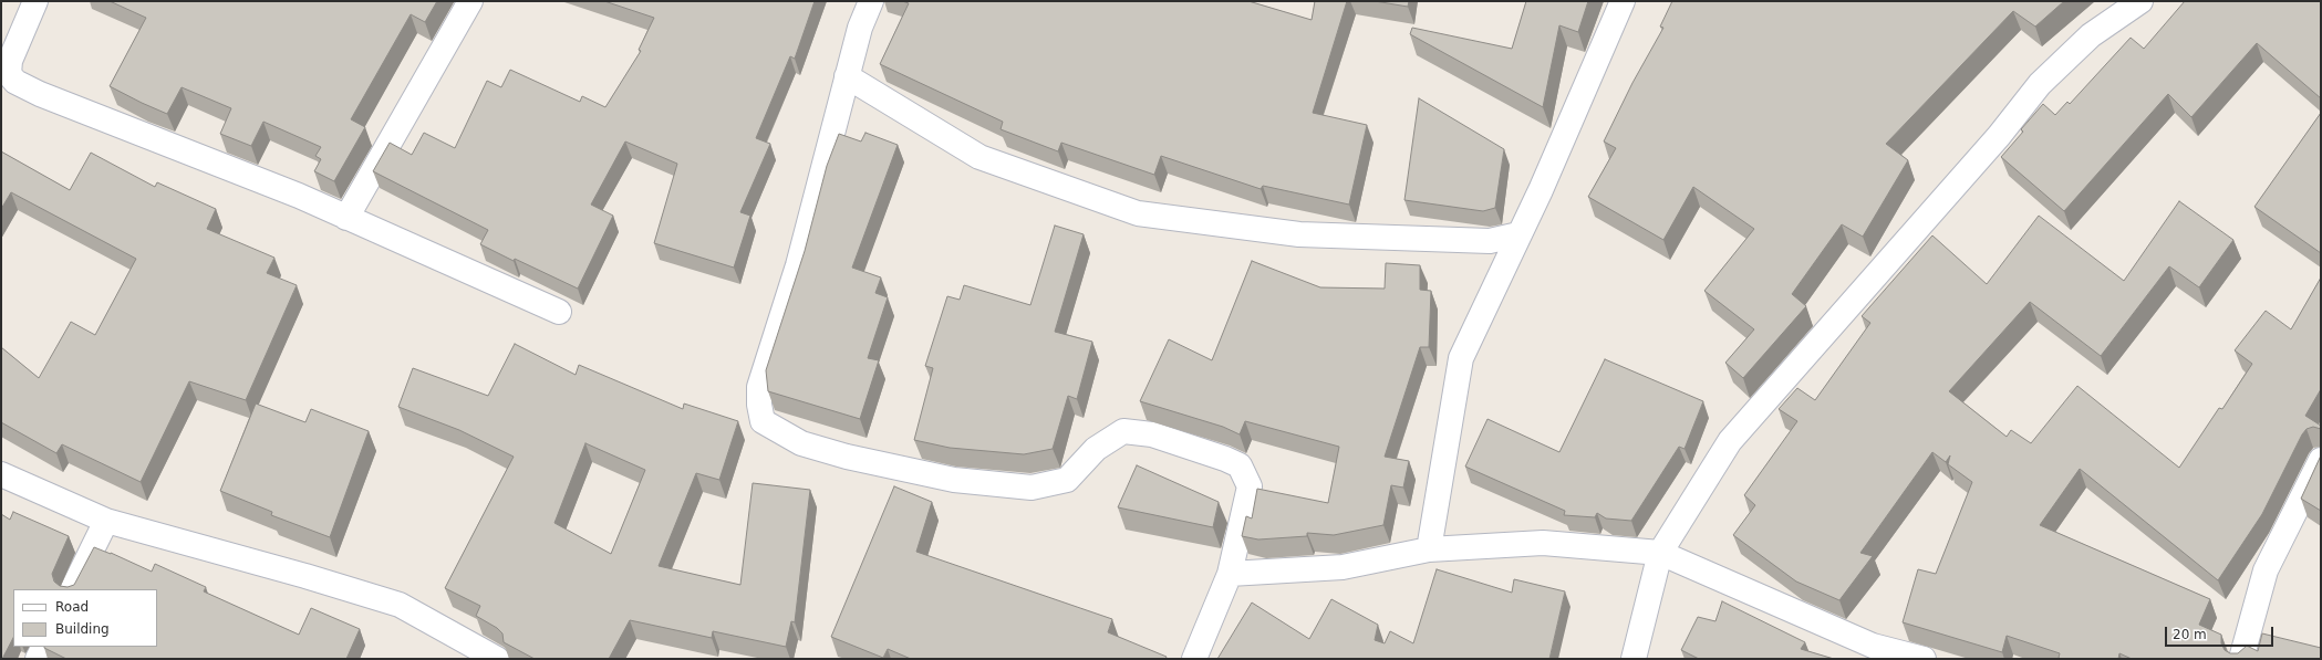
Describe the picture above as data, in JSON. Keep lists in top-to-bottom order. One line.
{"legend":["Road","Building"],"scale_bar":"20 m"}
